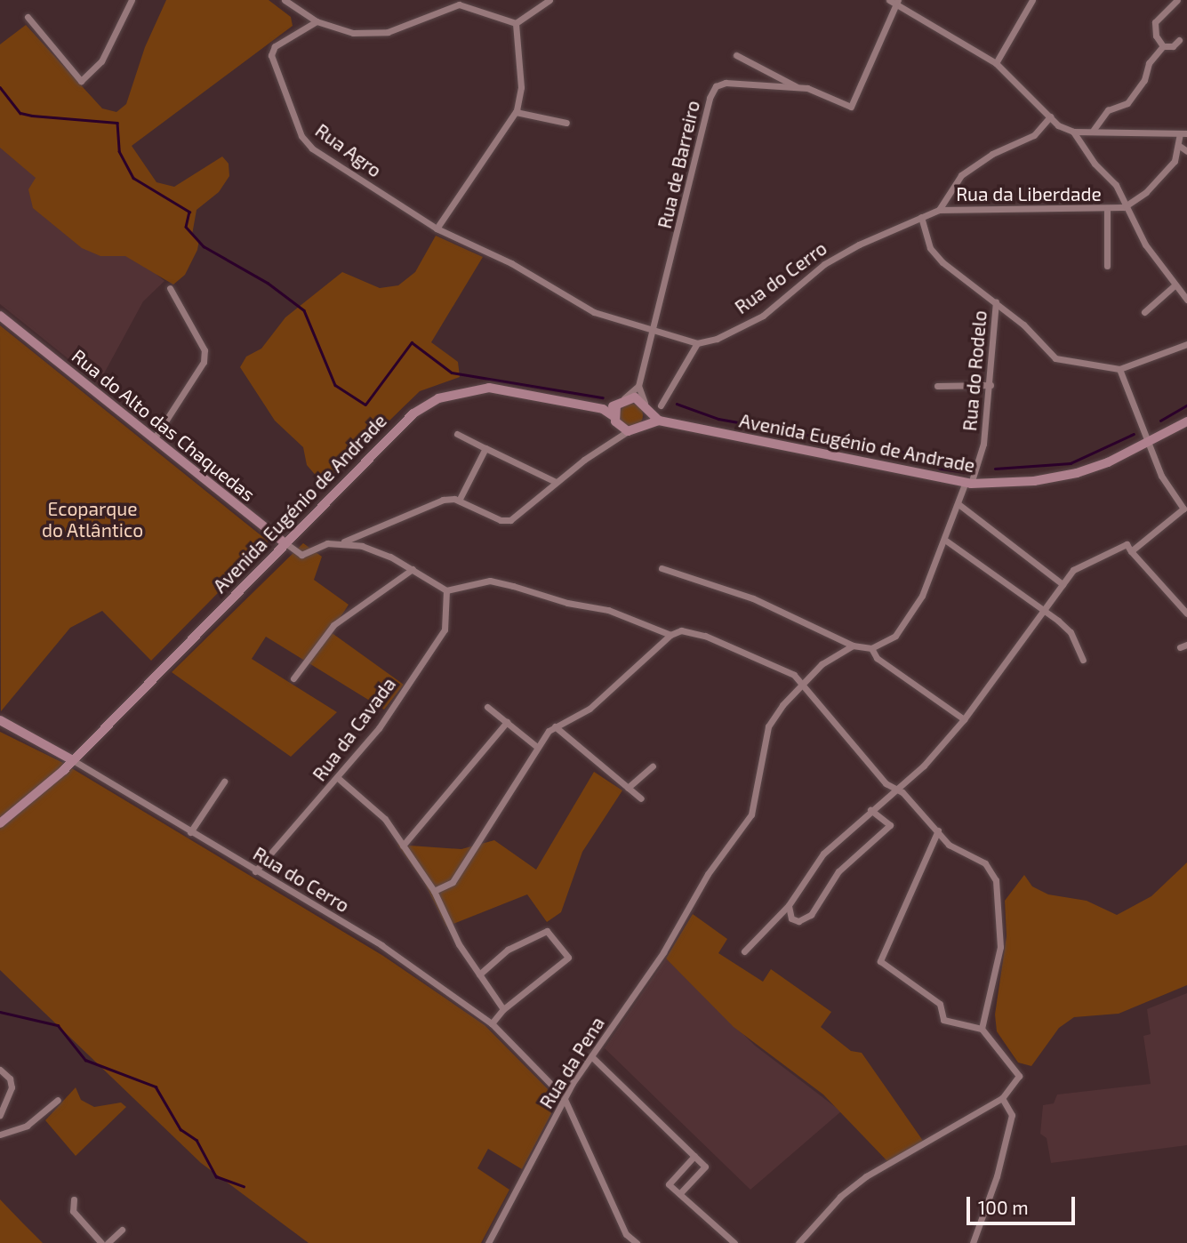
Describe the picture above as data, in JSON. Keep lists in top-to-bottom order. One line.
{"streets":{"main road":["Rua do Cerro","Rua do Alto das Chaquedas","Avenida Eugénio de Andrade"],"street":["Rua Agro","Rua de Barreiro","Rua da Liberdade","Rua do Rodelo","Rua da Cavada","Rua da Pena"]},"crossings":[["Rua da Liberdade","Rua do Cerro"],["Rua do Cerro","Rua do Rodelo"],["Rua do Cerro","Avenida Eugénio de Andrade"],["Rua do Cerro","Rua da Cavada"],["Rua do Cerro","Rua da Pena"],["Rua do Rodelo","Avenida Eugénio de Andrade"],["Rua do Alto das Chaquedas","Avenida Eugénio de Andrade"]],"parks":["Ecoparque do Atlântico"],"scale_bar":"100 m"}
